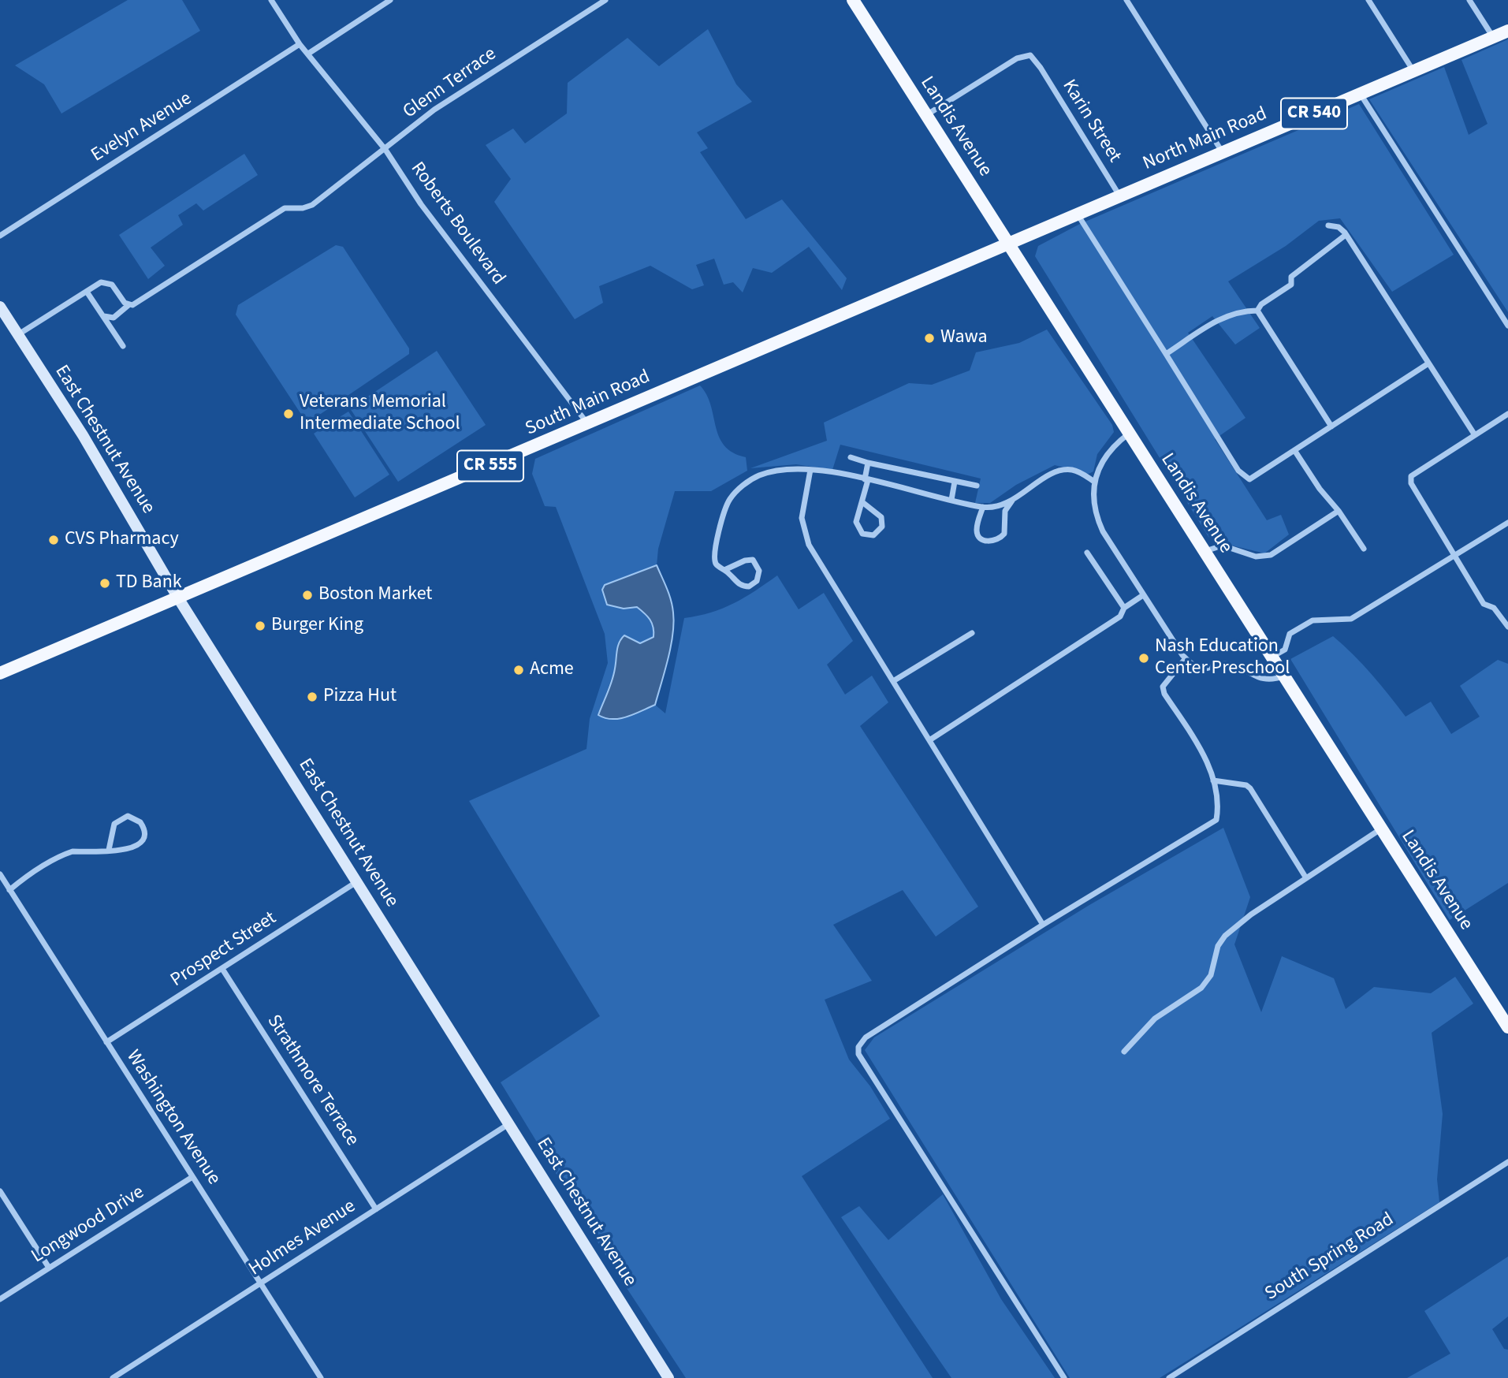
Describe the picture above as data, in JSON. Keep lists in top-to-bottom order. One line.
{"streets":{"main road":["CR 540","Landis Avenue","North Main Road","South Main Road","CR 555"],"street":["Glenn Terrace","Karin Street","Evelyn Avenue","Roberts Boulevard","East Chestnut Avenue","Prospect Street","Strathmore Terrace","Washington Avenue","Longwood Drive","Holmes Avenue","South Spring Road"]},"crossings":[["Glenn Terrace","Roberts Boulevard"],["Karin Street","Landis Avenue"],["Karin Street","North Main Road"],["Landis Avenue","North Main Road"],["Landis Avenue","South Main Road"],["Evelyn Avenue","Roberts Boulevard"],["North Main Road","South Main Road"],["Roberts Boulevard","South Main Road"],["South Main Road","East Chestnut Avenue"],["East Chestnut Avenue","Prospect Street"],["East Chestnut Avenue","Holmes Avenue"],["Prospect Street","Strathmore Terrace"],["Prospect Street","Washington Avenue"],["Strathmore Terrace","Holmes Avenue"],["Washington Avenue","Longwood Drive"],["Washington Avenue","Holmes Avenue"]],"places":["Wawa","Veterans Memorial Intermediate School","CVS Pharmacy","TD Bank","Boston Market","Burger King","Nash Education Center Preschool","Acme","Pizza Hut"]}
